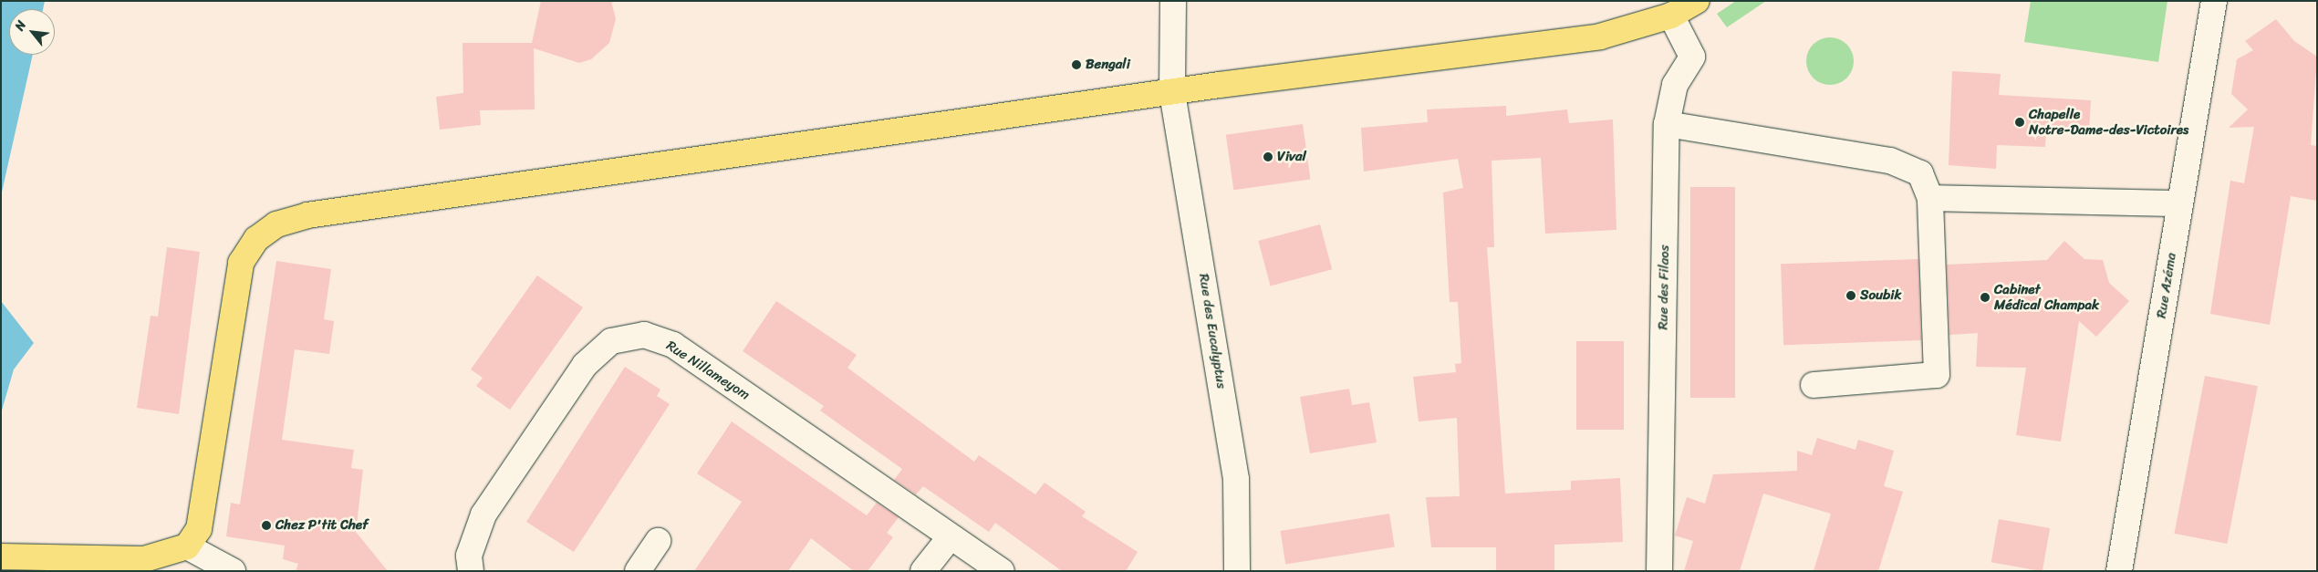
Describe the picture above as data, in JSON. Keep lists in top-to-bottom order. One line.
{"streets":{"street":["Rue Azéma","Rue des Filaos","Rue des Eucalyptus","Rue Nillameyom"]},"places":["Bengali","Chapelle Notre-Dame-des-Victoires","Vival","Soubik","Cabinet Médical Champak","Chez P'tit Chef"],"north":"top left"}
